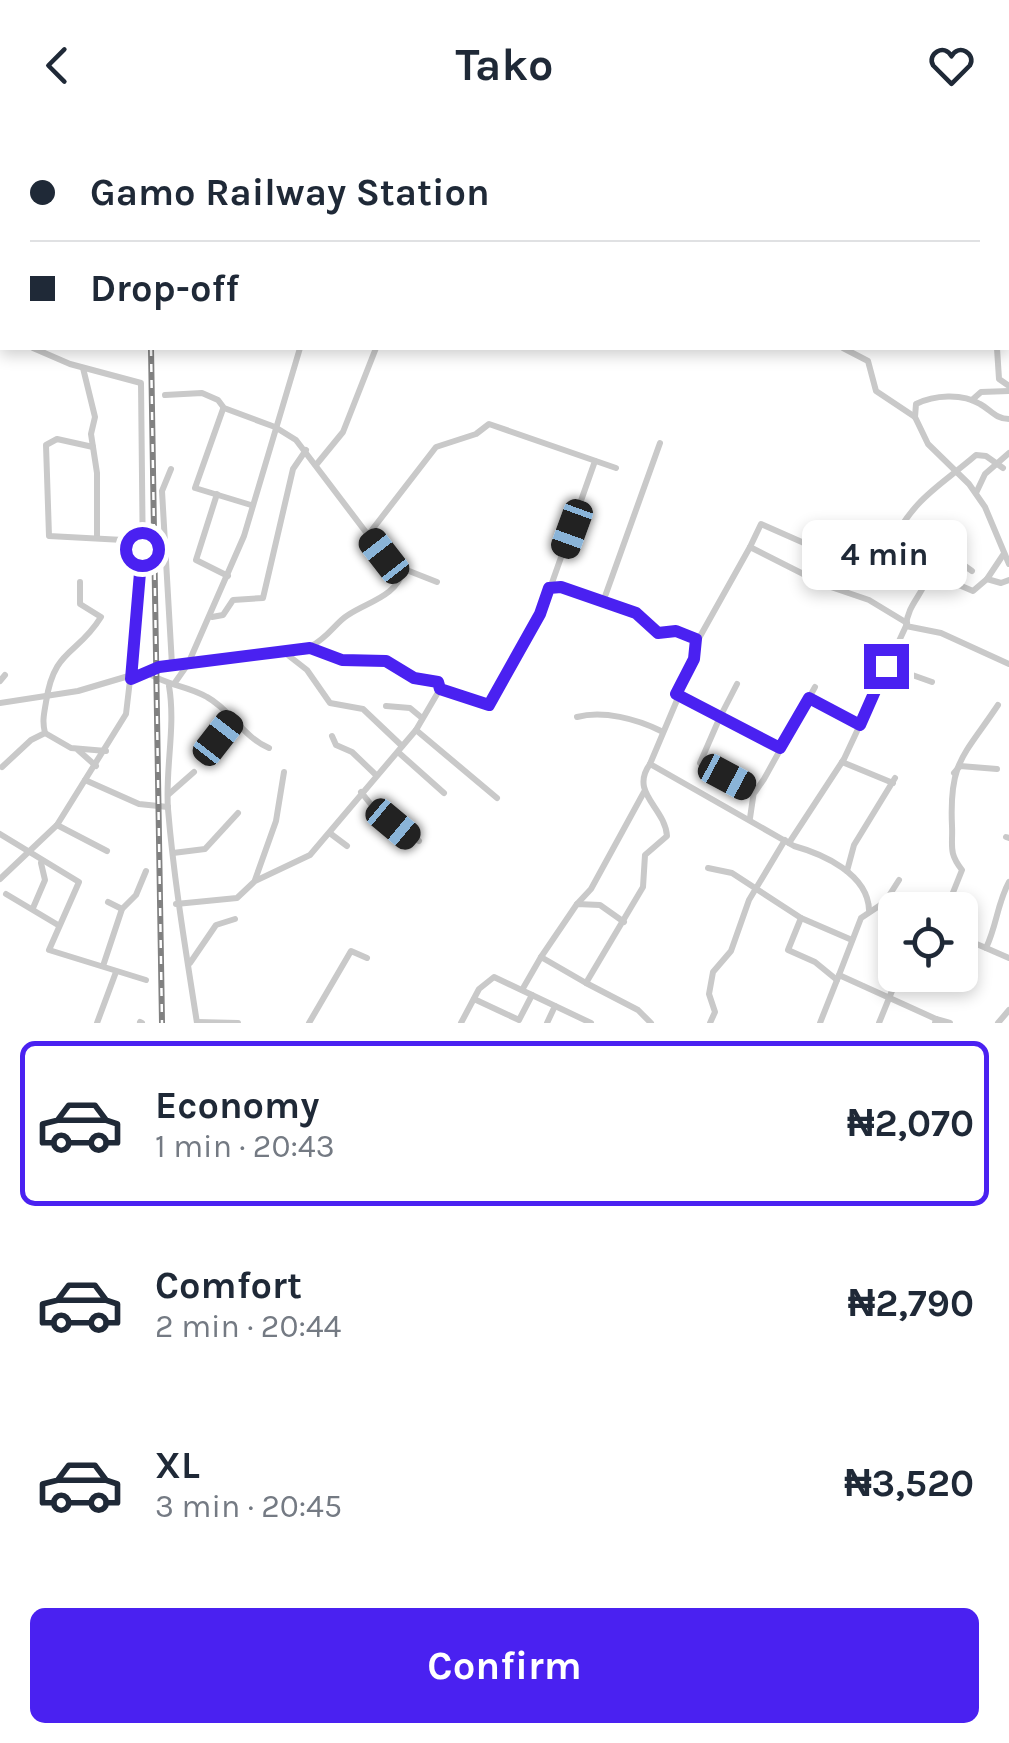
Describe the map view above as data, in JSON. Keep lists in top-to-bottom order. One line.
{"page":{"header":"Tako","banner":["Gamo Railway Station","Drop-off"],"bubble":"4 min","list":[{"name":"Economy","note":"1 min · 20:43","value":"₦2,070"},{"name":"Comfort","note":"2 min · 20:44","value":"₦2,790"},{"name":"XL","note":"3 min · 20:45","value":"₦3,520"}],"buttons":"Confirm"}}
